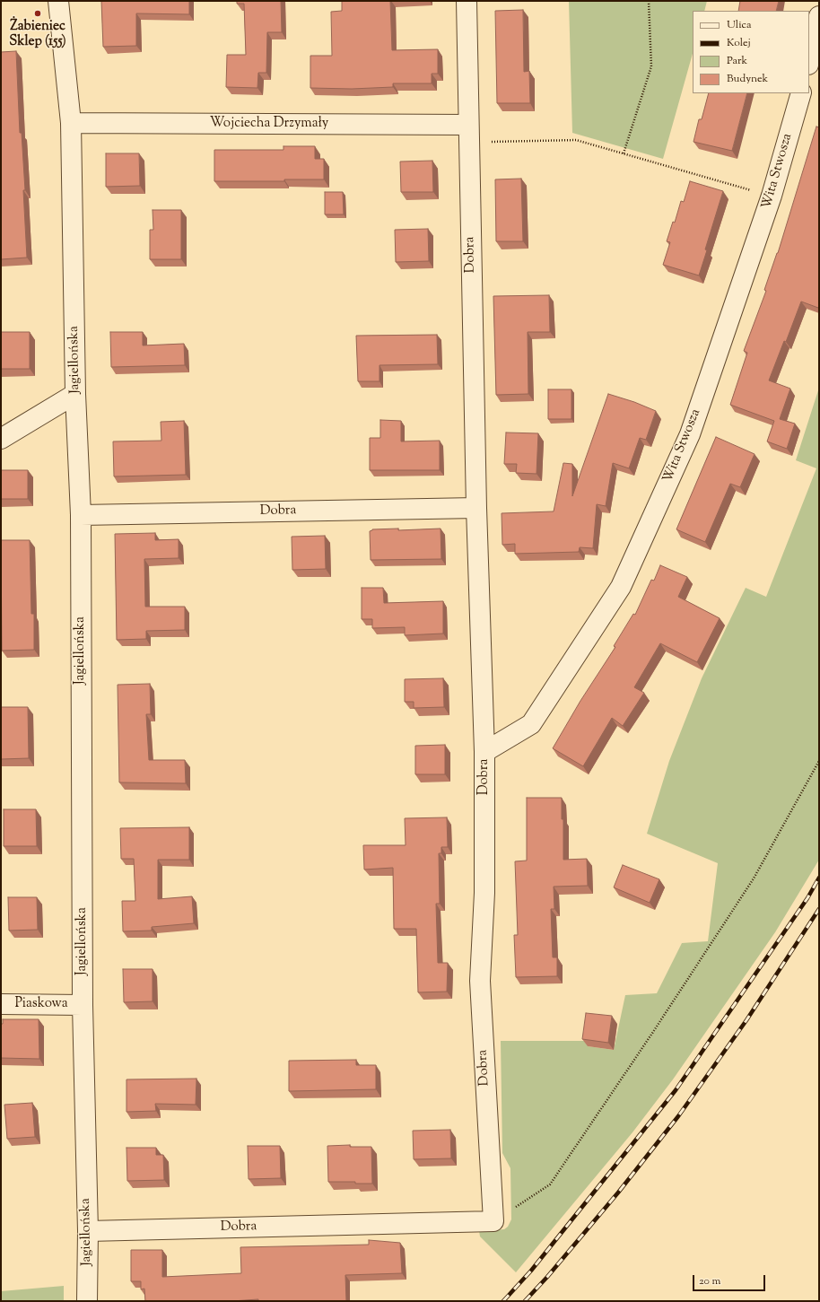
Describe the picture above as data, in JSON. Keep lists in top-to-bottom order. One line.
{"streets":{"street":["Wojciecha Drzymały","Wita Stwosza","Dobra","Jagiellońska","Piaskowa"]},"crossings":[["Wojciecha Drzymały","Dobra"],["Wojciecha Drzymały","Jagiellońska"],["Wita Stwosza","Dobra"],["Dobra","Jagiellońska"],["Jagiellońska","Piaskowa"]],"places":["Żabieniec Sklep (155)"],"legend":["Ulica","Kolej","Park","Budynek"],"scale_bar":"20 m"}
